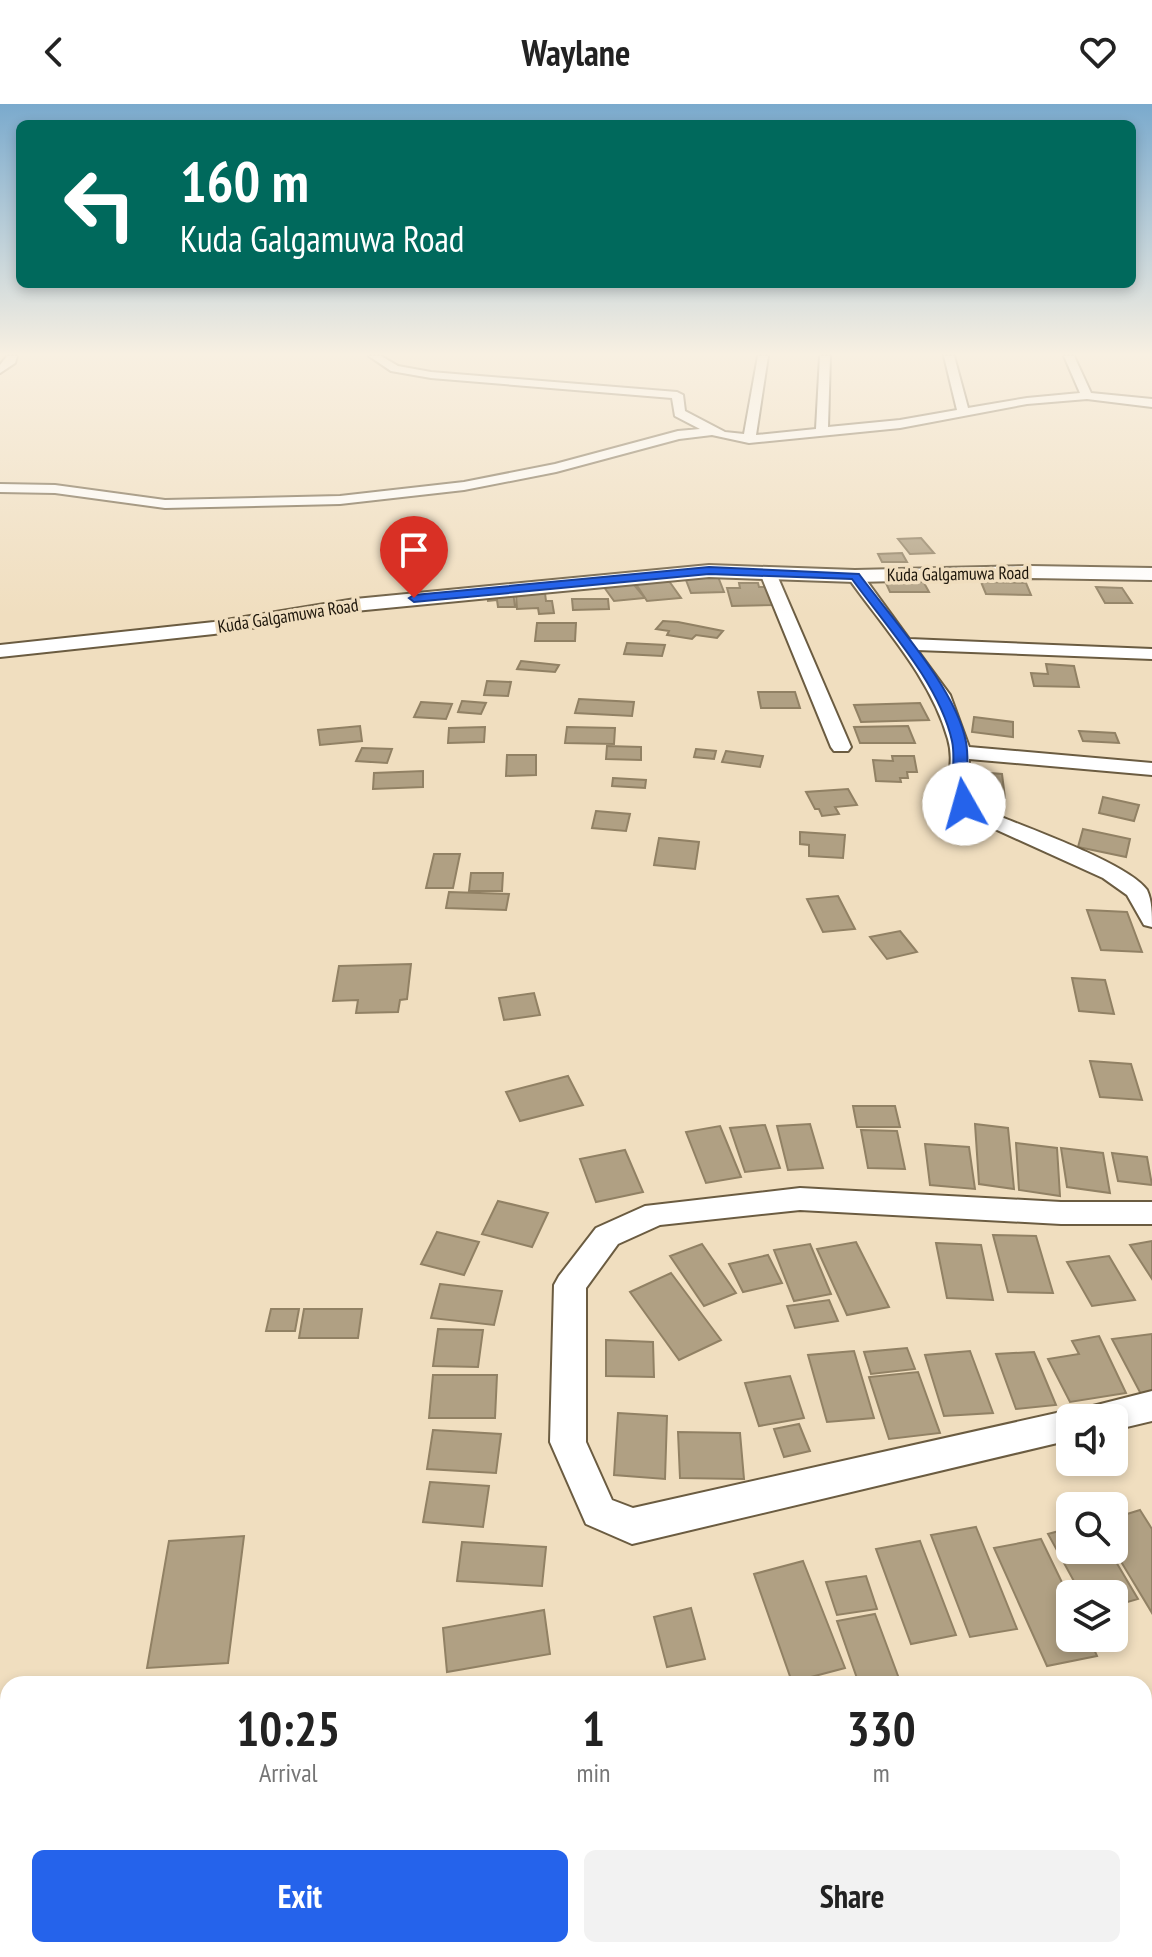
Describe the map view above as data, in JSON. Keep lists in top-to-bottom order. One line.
{"streets":{"street":["Kuda Galgamuwa Road"]},"page":{"header":"Waylane","turn":["160 m","Kuda Galgamuwa Road"],"eta":["10:25","Arrival","1","min","330","m"],"buttons":["Exit","Share"]}}
